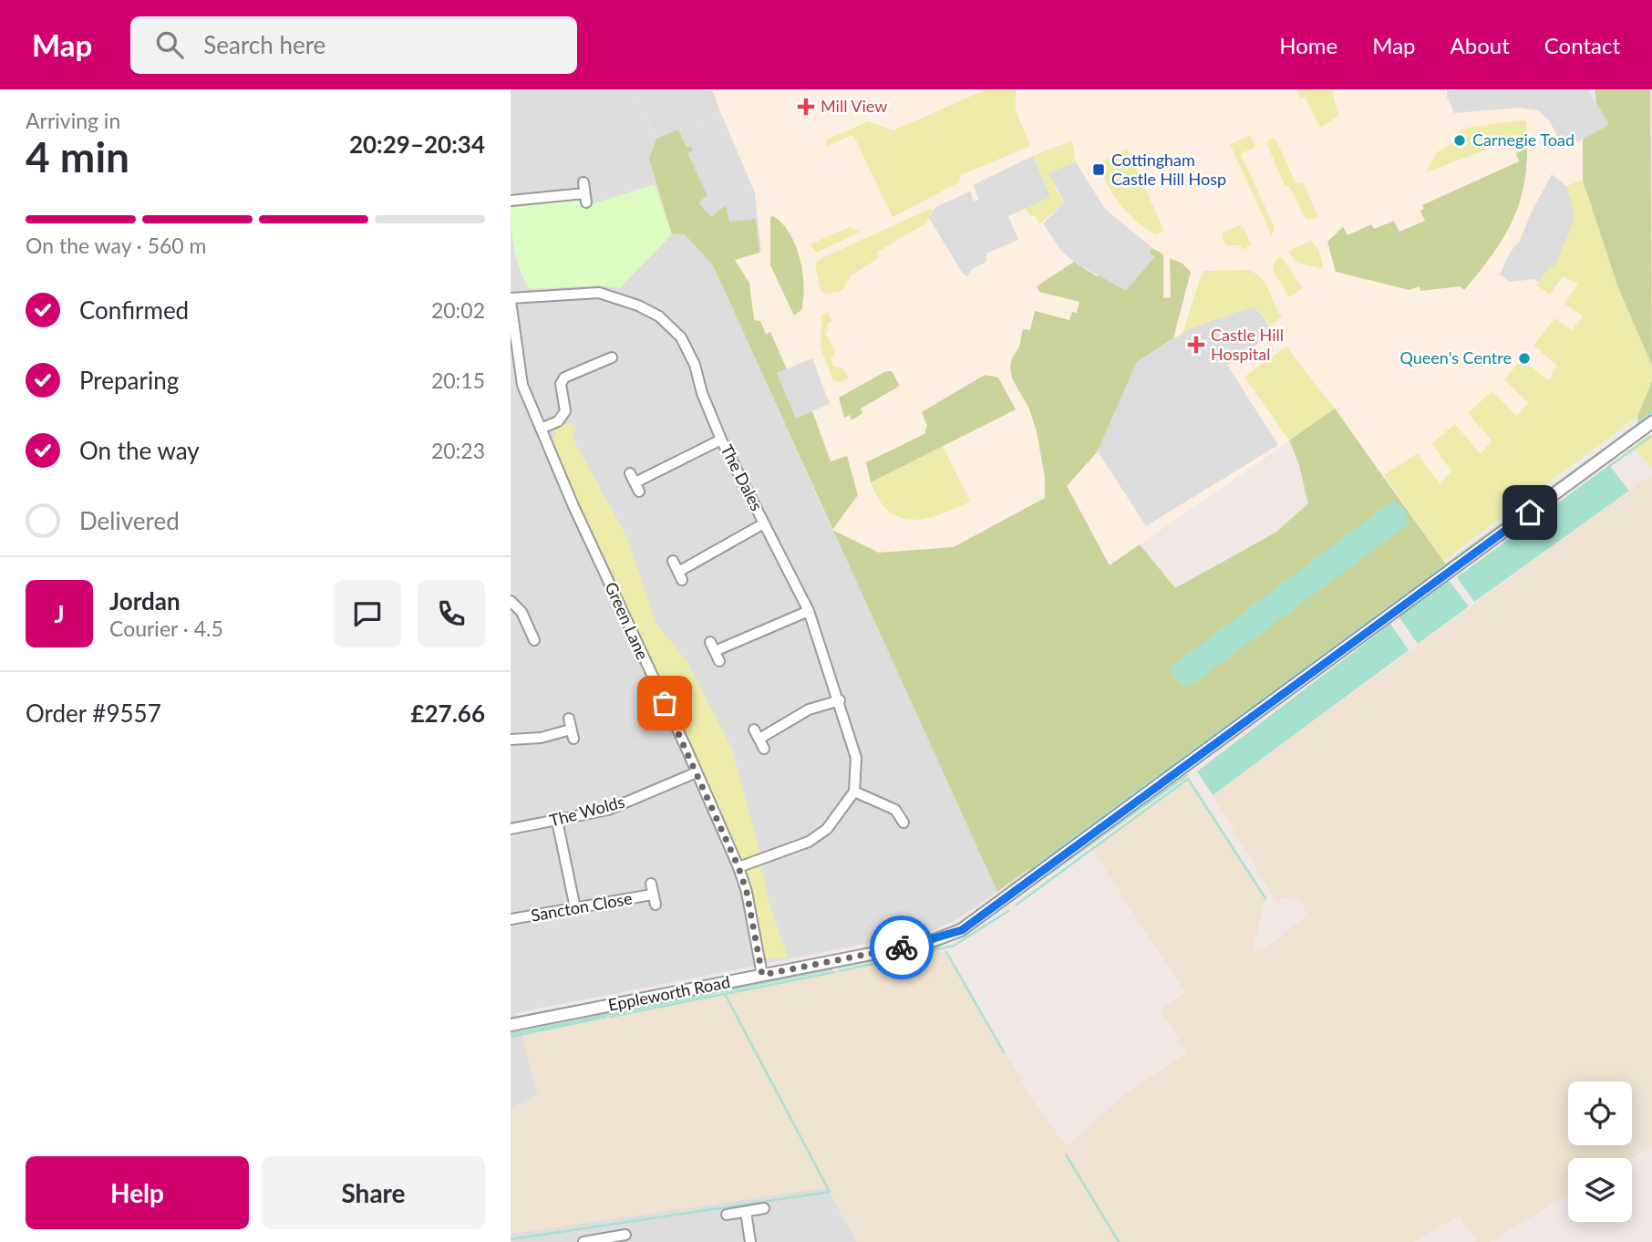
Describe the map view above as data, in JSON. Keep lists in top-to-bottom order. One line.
{"streets":{"street":["The Dales","Green Lane","The Wolds","Sancton Close","Eppleworth Road"]},"crossings":[["The Dales","Green Lane"],["Green Lane","The Wolds"],["Green Lane","Eppleworth Road"]],"places":{"health":["Mill View","Castle Hill Hospital"],"other":["Carnegie Toad","Queen's Centre"],"transit":["Cottingham Castle Hill Hosp"]},"page":{"header":"Map","search":"Search here","nav":["Home","Map","About","Contact"],"heading":["4 min","Arriving in","20:29–20:34"],"panel":["Jordan","Courier · 4.5","Order #9557","£27.66"],"bar":"On the way · 560 m","list":[["Confirmed","20:02"],["Preparing","20:15"],["On the way","20:23"],"Delivered"],"round":"J","buttons":["Help","Share"]}}
